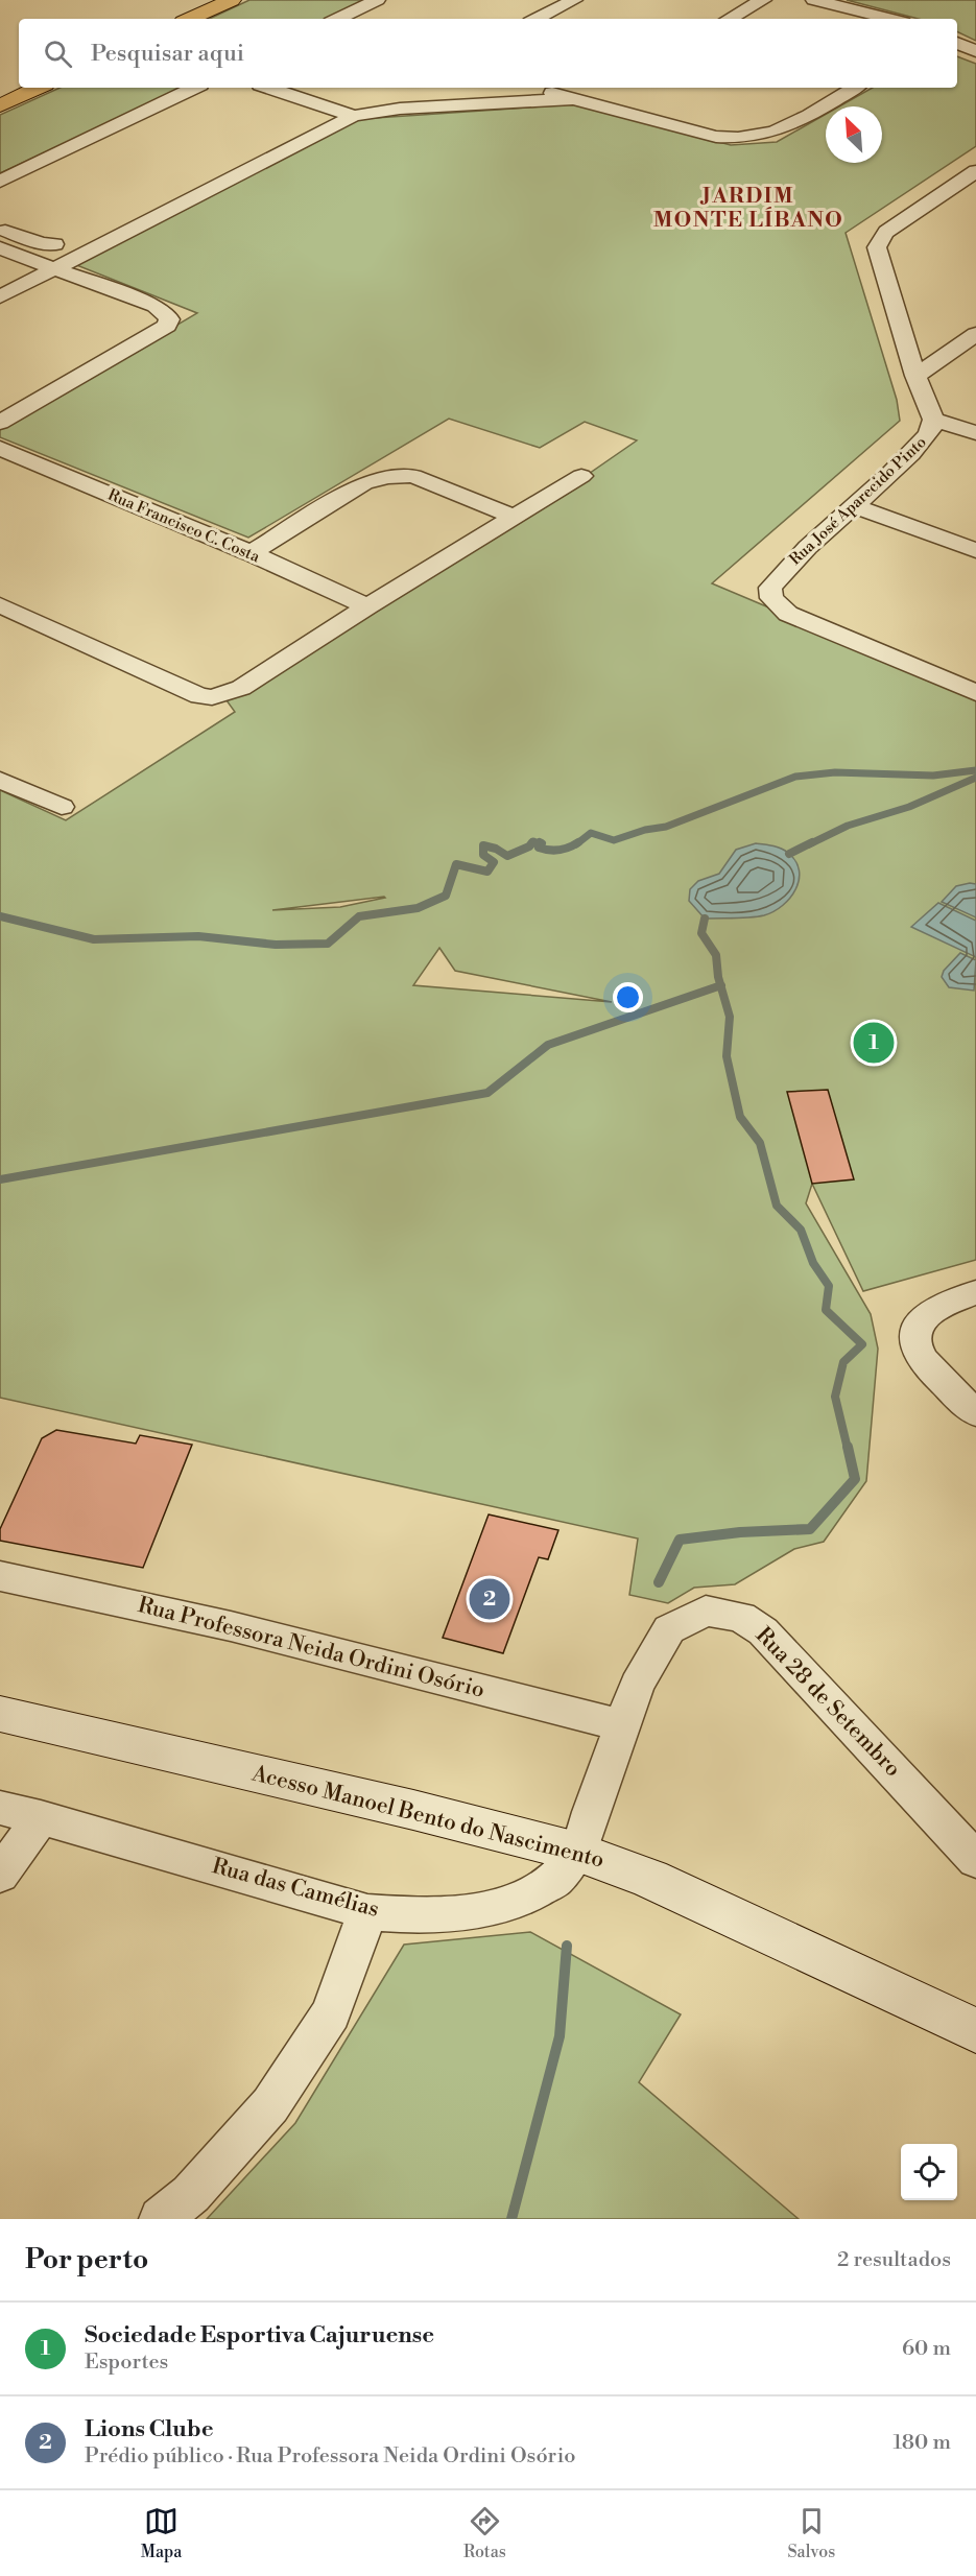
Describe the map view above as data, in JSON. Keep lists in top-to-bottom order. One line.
{"streets":{"main road":["Acesso Manoel Bento do Nascimento"],"street":["Rua José Aparecido Pinto","Rua Francisco C. Costa","Rua Professora Neida Ordini Osório","Rua 28 de Setembro","Rua das Camélias"]},"crossings":[["Rua Professora Neida Ordini Osório","Rua 28 de Setembro"],["Rua 28 de Setembro","Acesso Manoel Bento do Nascimento"],["Rua 28 de Setembro","Rua das Camélias"],["Acesso Manoel Bento do Nascimento","Rua das Camélias"]],"districts":["JARDIM MONTE LÍBANO"],"north":"top left","page":{"search":"Pesquisar aqui","pins":["1","2"],"heading":["Por perto","2 resultados"],"list":[{"mark":"1","name":"Sociedade Esportiva Cajuruense","note":"Esportes","value":"60 m"},{"mark":"2","name":"Lions Clube","note":"Prédio público · Rua Professora Neida Ordini Osório","value":"180 m"}],"nav":["Mapa","Rotas","Salvos"]}}
